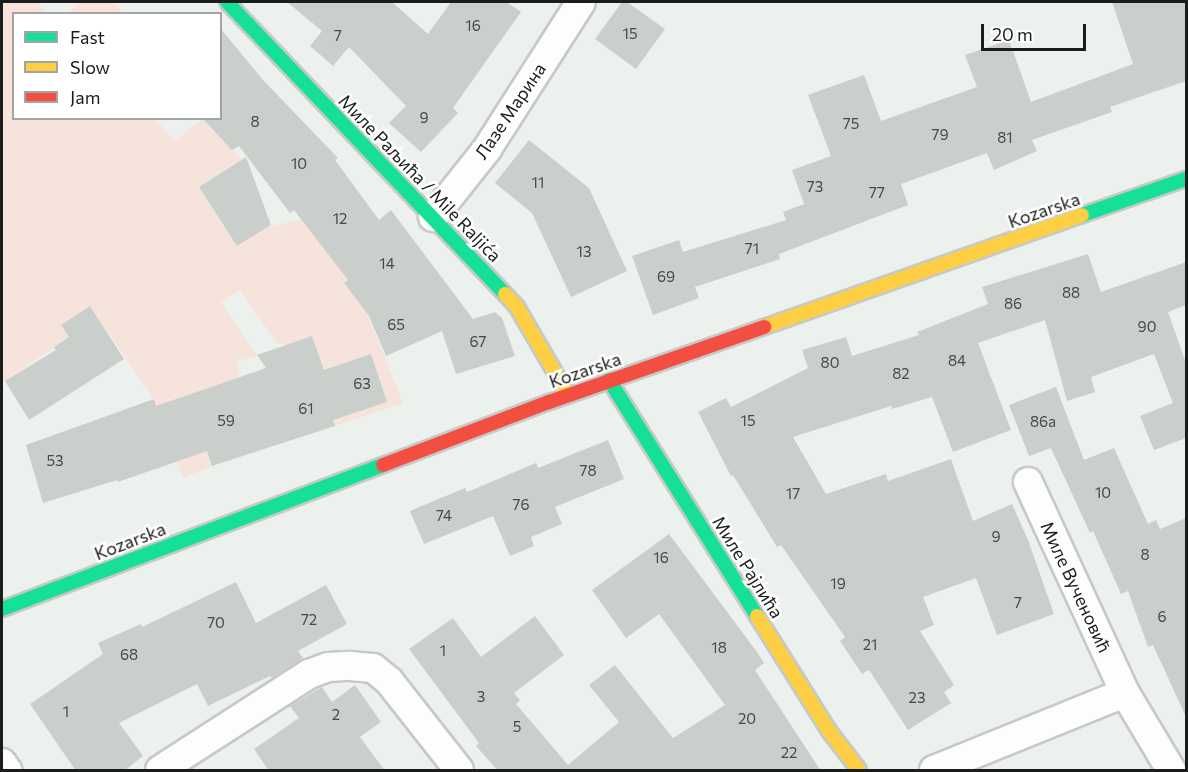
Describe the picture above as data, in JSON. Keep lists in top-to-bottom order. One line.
{"streets":{"street":["Лазе Марина","Миле Раљића / Mile Raljića","Kozarska","Миле Рајлића","Миле Вученовић"]},"crossings":[["Лазе Марина","Миле Раљића / Mile Raljića"],["Миле Раљића / Mile Raljića","Kozarska"],["Kozarska","Миле Рајлића"]],"house_numbers":["16","15","7","9","8","75","79","81","10","11","73","77","12","71","13","14","69","88","86","65","90","67","84","80","82","63","61","59","15","86a","53","78","10","17","76","74","9","8","16","19","7","6","72","70","21","18","1","68","3","23","1","2","20","5","22"],"legend":["Fast","Slow","Jam"],"scale_bar":"20 m"}
